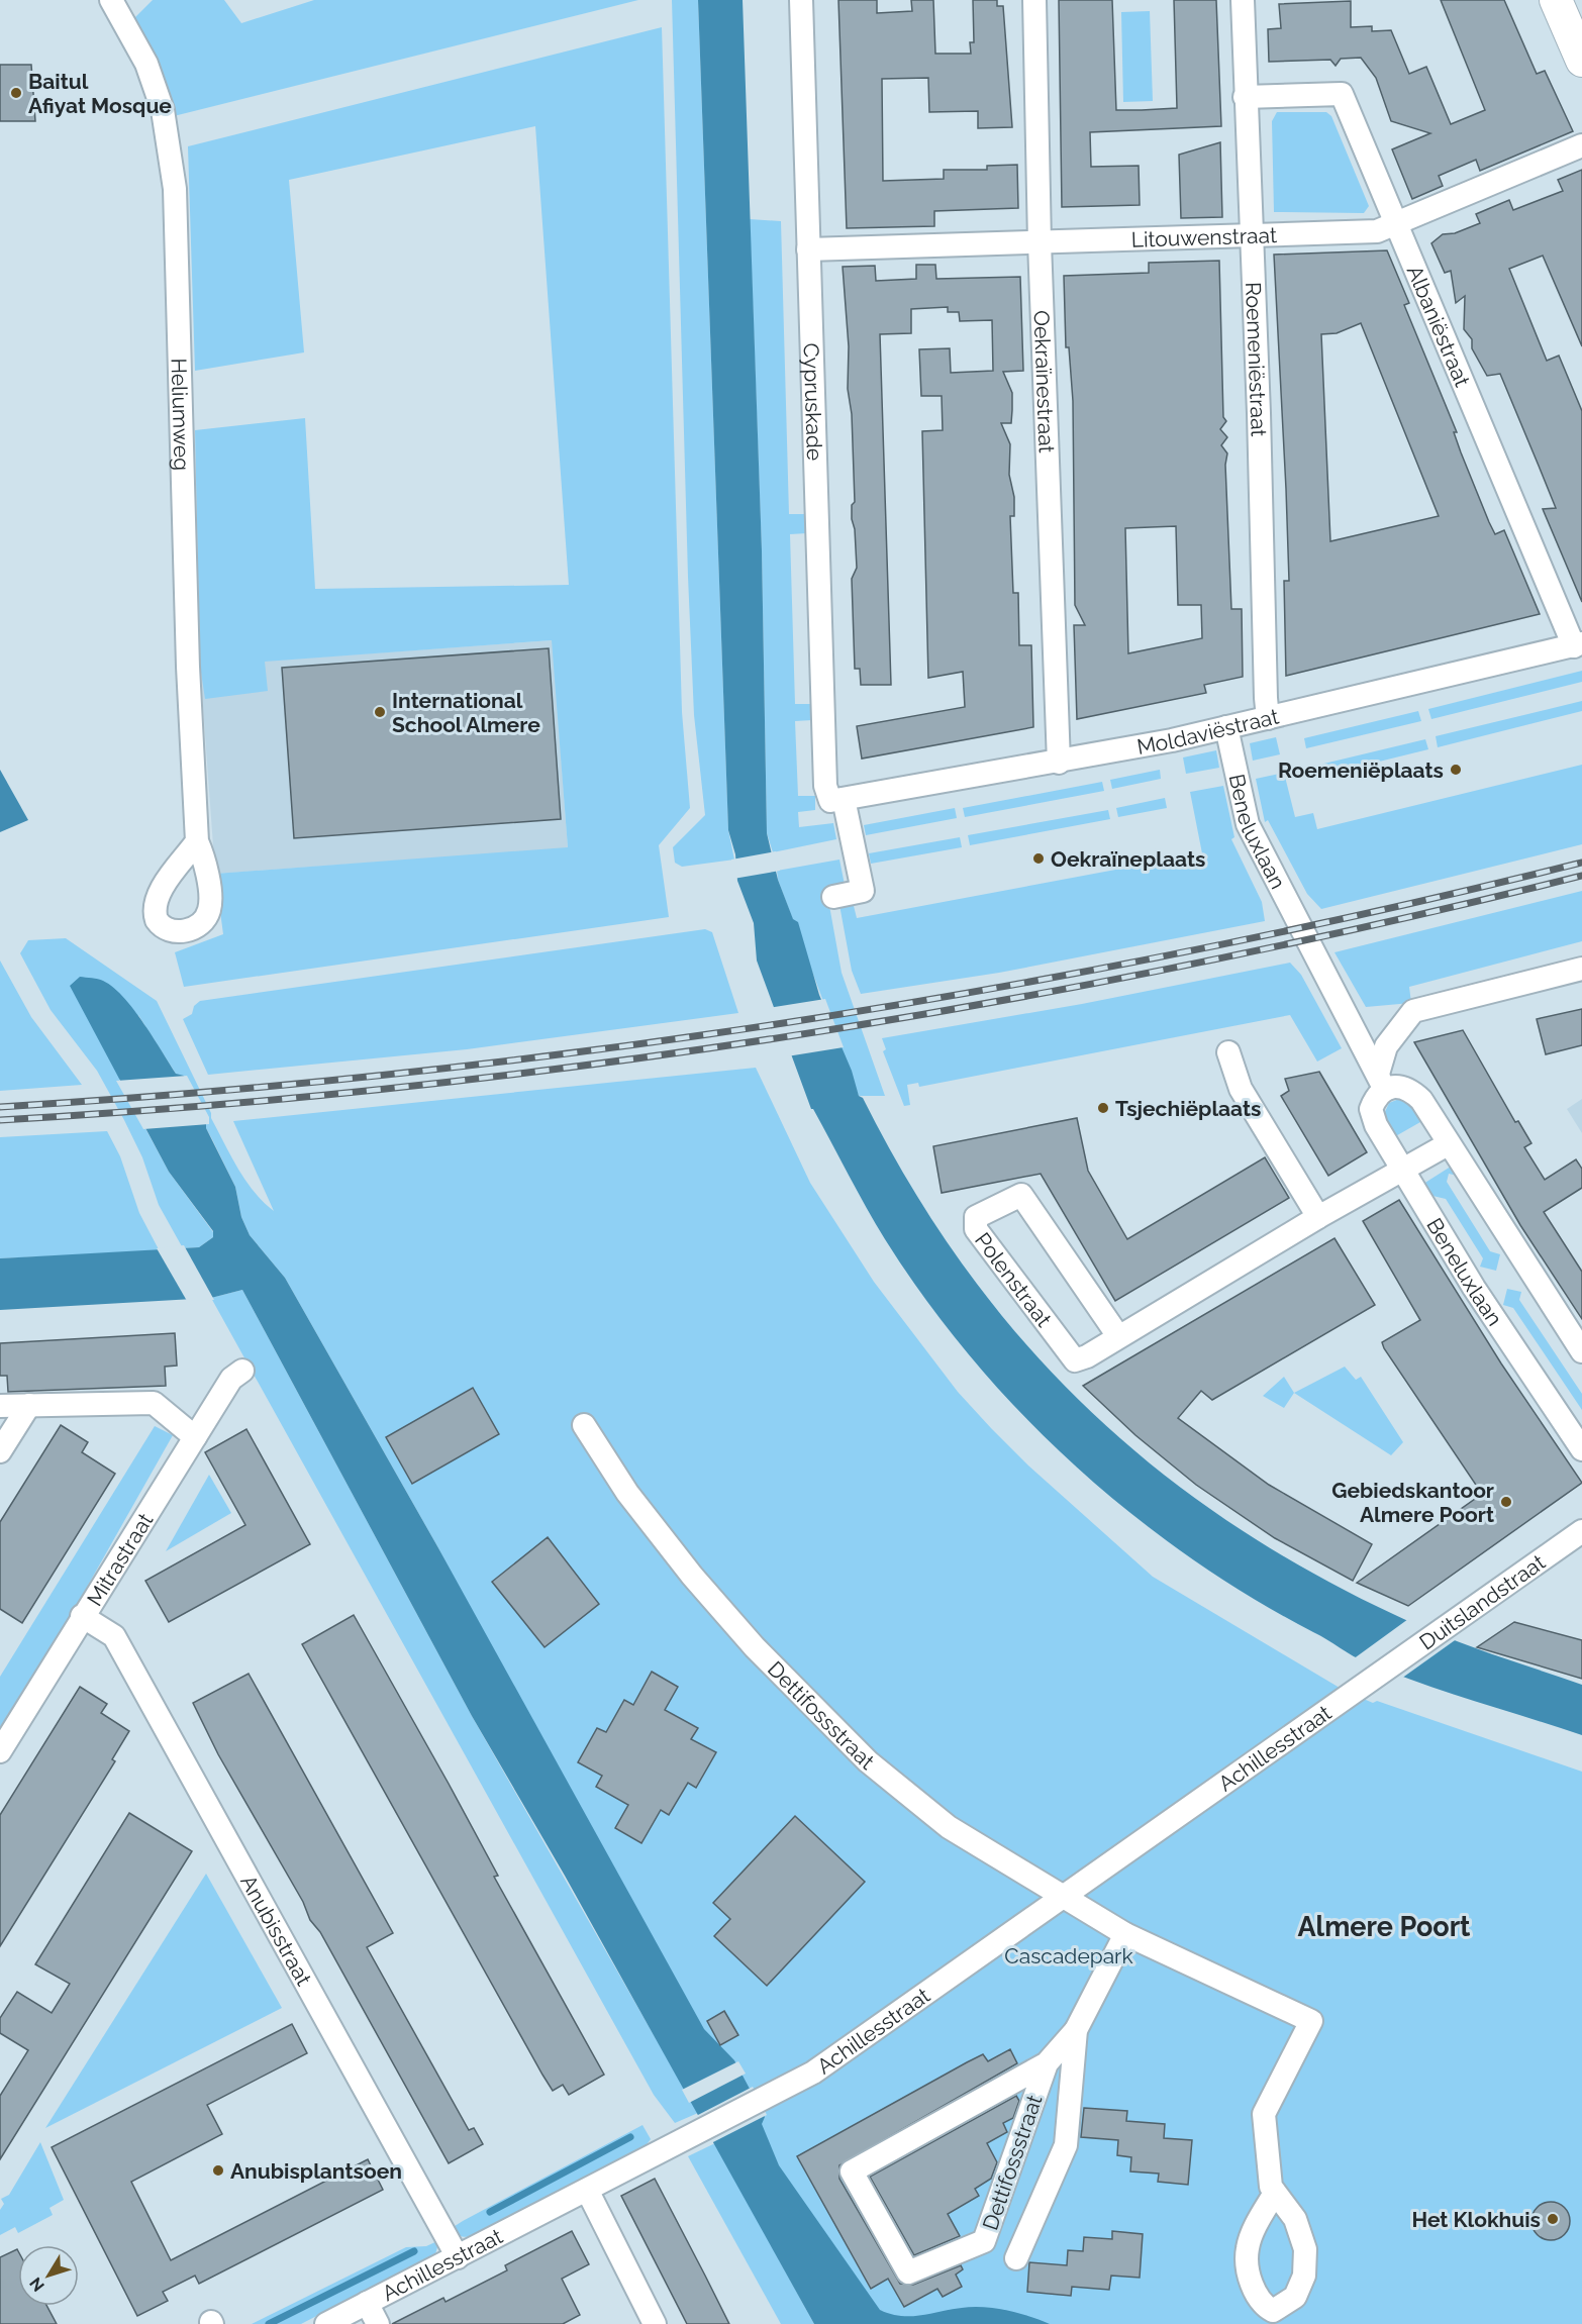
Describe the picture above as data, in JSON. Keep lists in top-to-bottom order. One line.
{"streets":{"street":["Litouwenstraat","Albaniëstraat","Roemeniëstraat","Oekraïnestraat","Cypruskade","Heliumweg","Moldaviëstraat","Beneluxlaan","Polenstraat","Mitrastraat","Duitslandstraat","Dettifossstraat","Achillesstraat","Anubisstraat"]},"crossings":[["Litouwenstraat","Albaniëstraat"],["Litouwenstraat","Roemeniëstraat"],["Litouwenstraat","Oekraïnestraat"],["Litouwenstraat","Cypruskade"],["Albaniëstraat","Roemeniëstraat"],["Albaniëstraat","Moldaviëstraat"],["Roemeniëstraat","Moldaviëstraat"],["Oekraïnestraat","Moldaviëstraat"],["Cypruskade","Moldaviëstraat"],["Moldaviëstraat","Beneluxlaan"],["Beneluxlaan","Polenstraat"],["Mitrastraat","Anubisstraat"],["Duitslandstraat","Achillesstraat"],["Dettifossstraat","Achillesstraat"],["Achillesstraat","Anubisstraat"]],"districts":["Almere Poort"],"parks":["Cascadepark"],"places":["Baitul Afiyat Mosque","International School Almere","Roemeniëplaats","Oekraïneplaats","Tsjechiëplaats","Gebiedskantoor Almere Poort","Anubisplantsoen","Het Klokhuis"],"north":"bottom left"}
